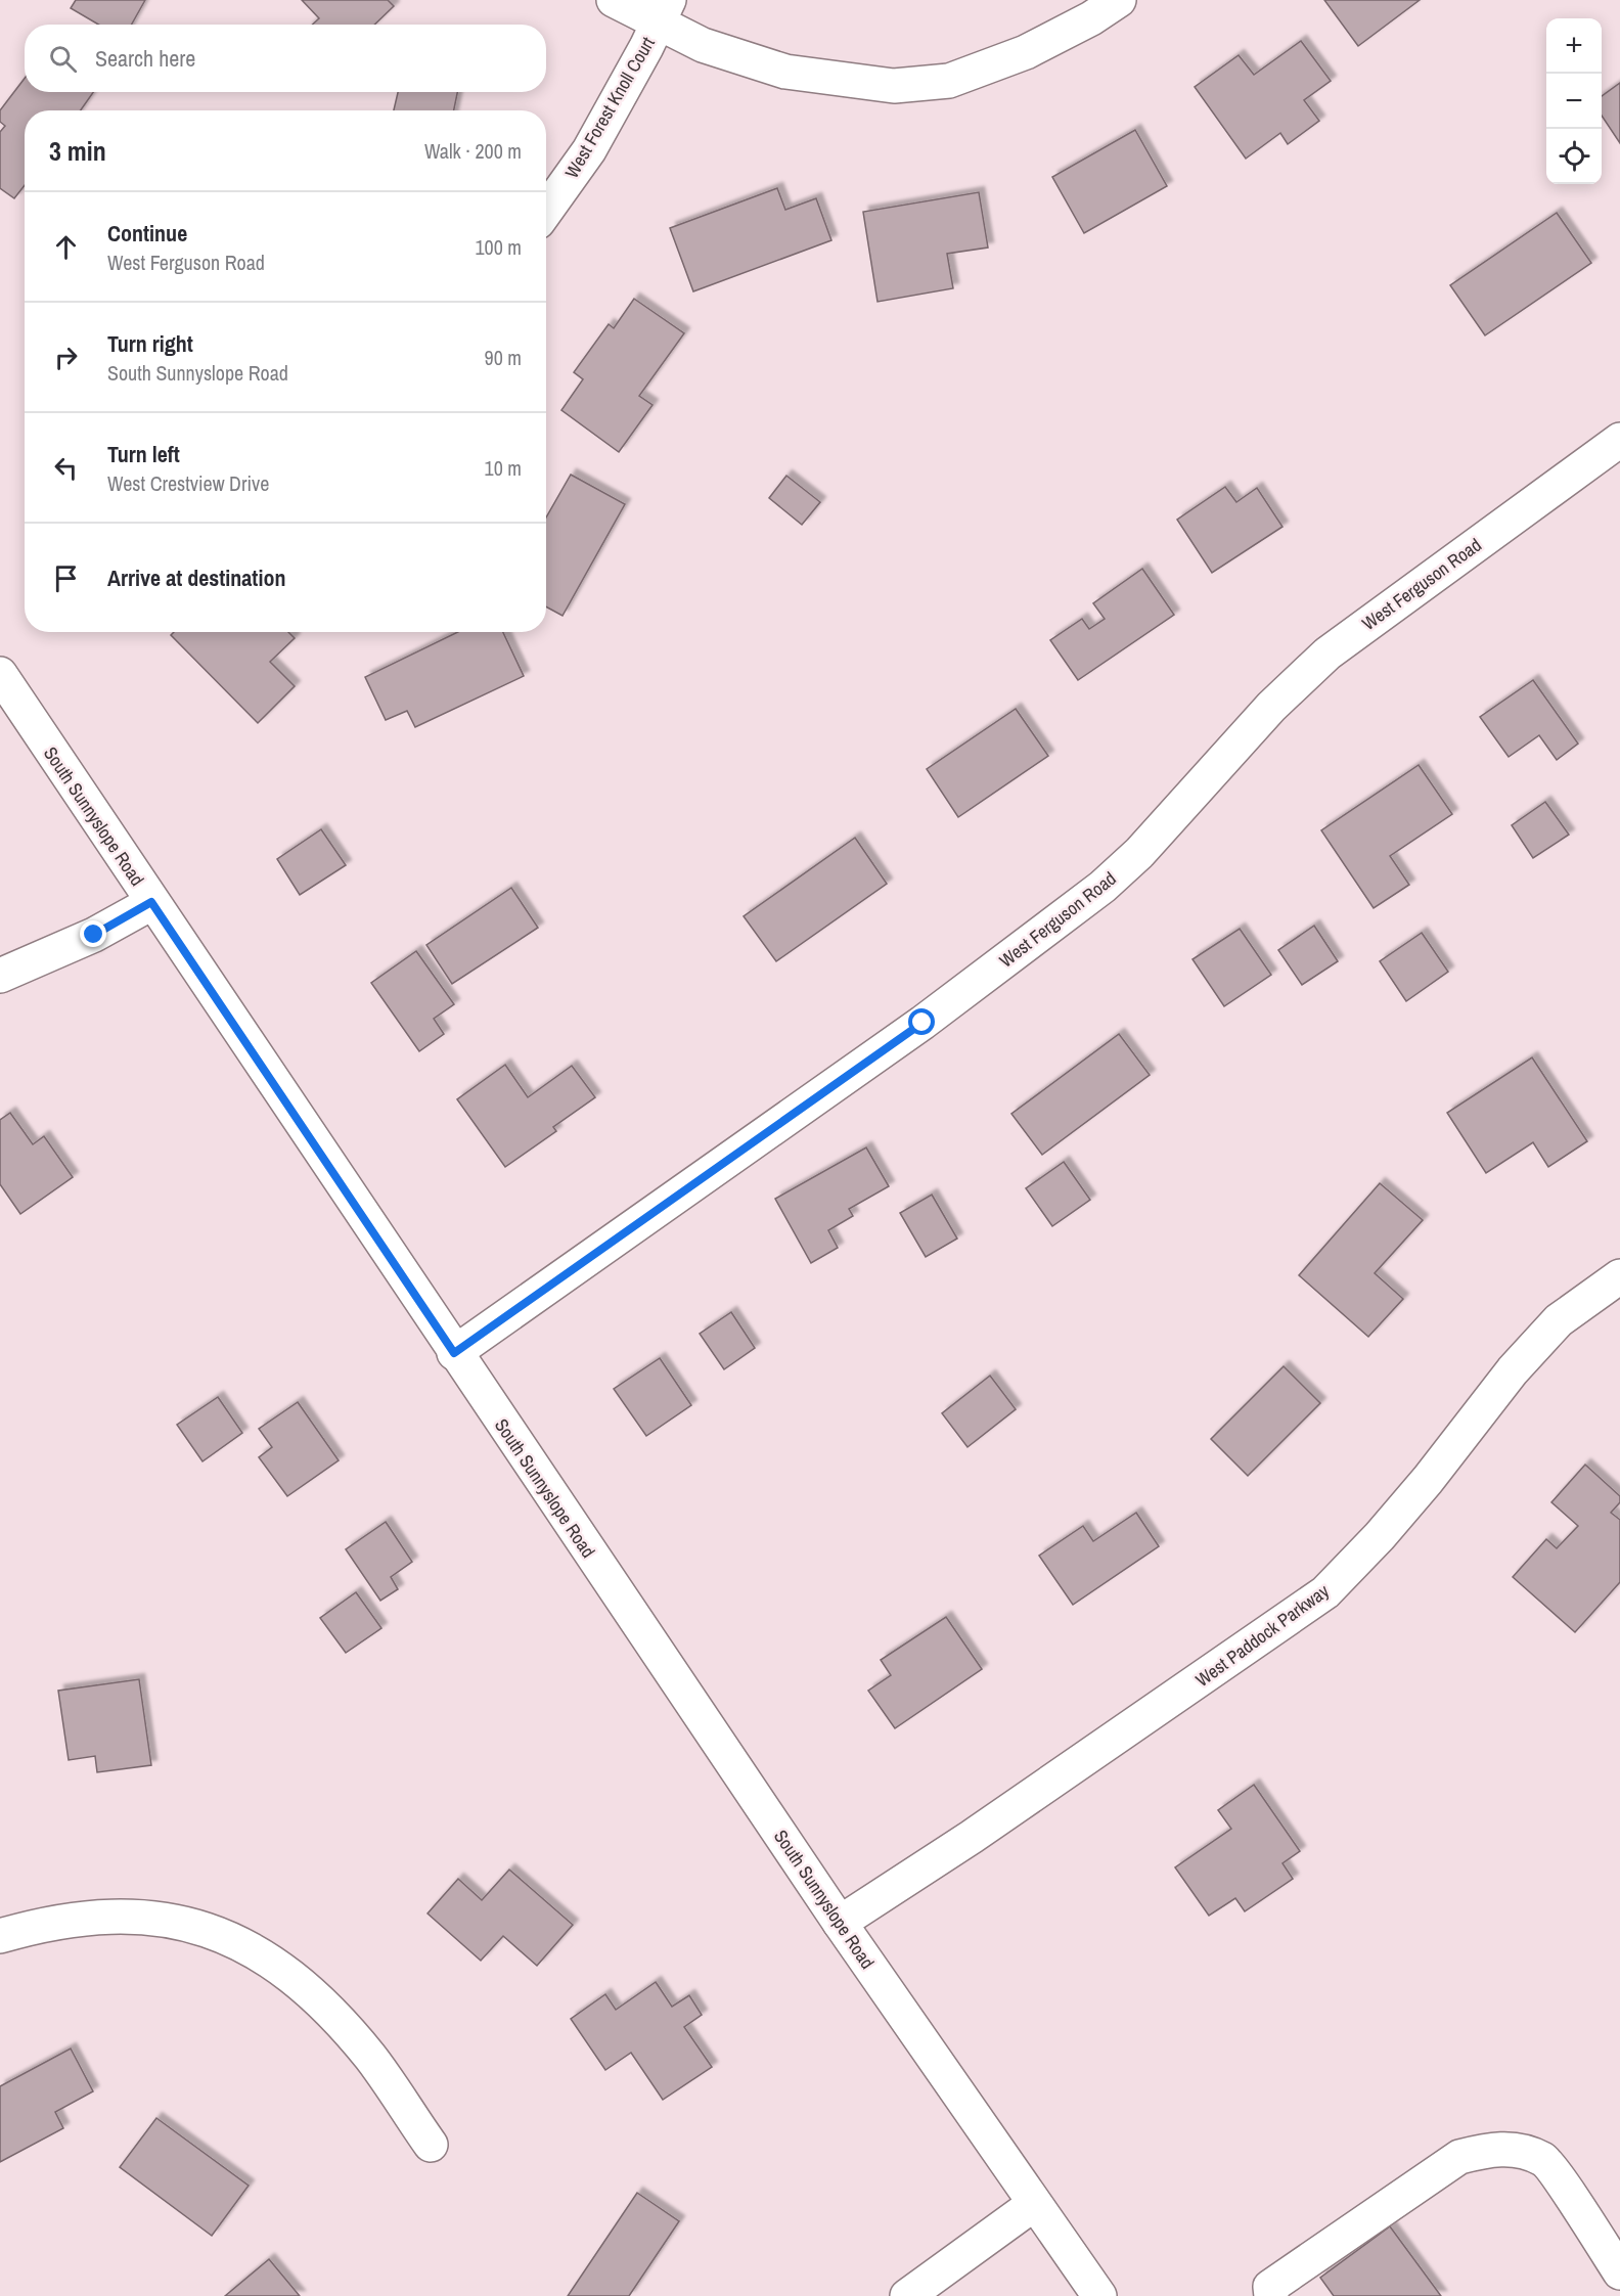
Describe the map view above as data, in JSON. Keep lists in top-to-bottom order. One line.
{"streets":{"street":["West Forest Knoll Court","West Ferguson Road","South Sunnyslope Road","West Paddock Parkway"]},"crossings":[["West Ferguson Road","South Sunnyslope Road"],["South Sunnyslope Road","West Paddock Parkway"]],"page":{"map_buttons":["+","−"],"search":"Search here","heading":["3 min","Walk · 200 m"],"list":[["Continue","West Ferguson Road","100 m"],["Turn right","South Sunnyslope Road","90 m"],["Turn left","West Crestview Drive","10 m"],"Arrive at destination"]}}
